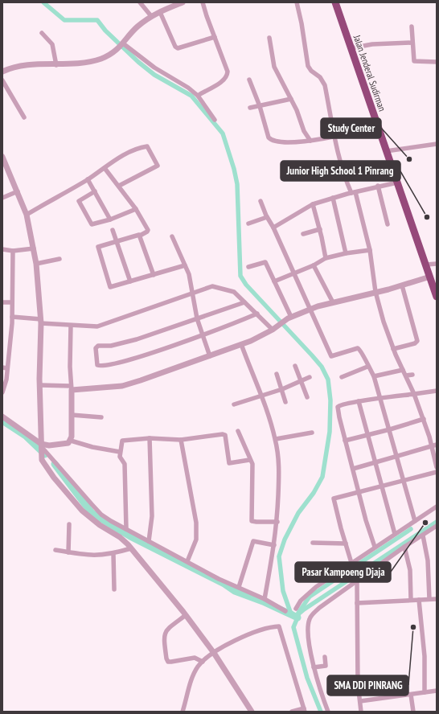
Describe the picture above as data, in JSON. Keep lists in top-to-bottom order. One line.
{"streets":{"highway":["Jalan Jenderal Sudirman"]},"places":["Study Center","Junior High School 1 Pinrang","Pasar Kampoeng Djaja","SMA DDI PINRANG"]}
